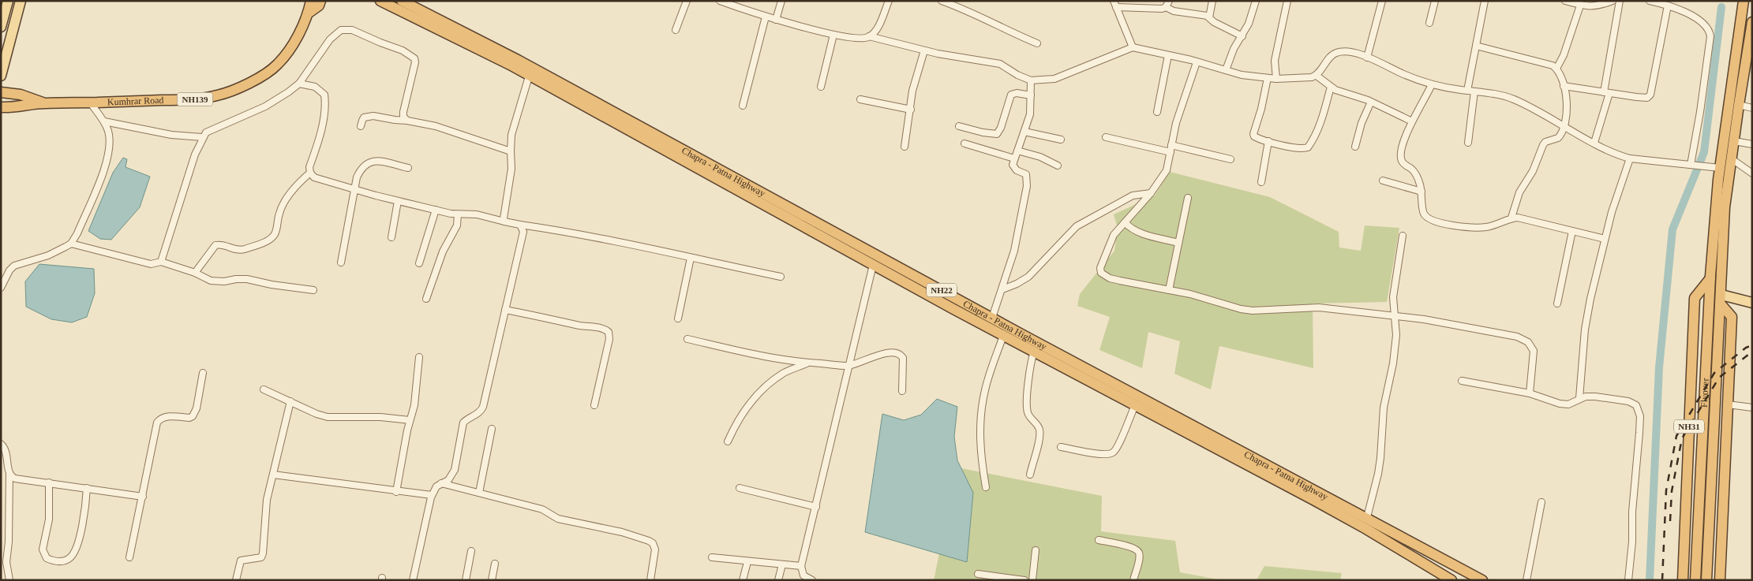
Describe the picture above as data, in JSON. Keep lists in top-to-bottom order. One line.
{"streets":{"highway":["NH139","Kumhrar Road","Chapra - Patna Highway","NH22","Flyover","NH31"]},"crossings":[["Flyover","NH31"]]}
